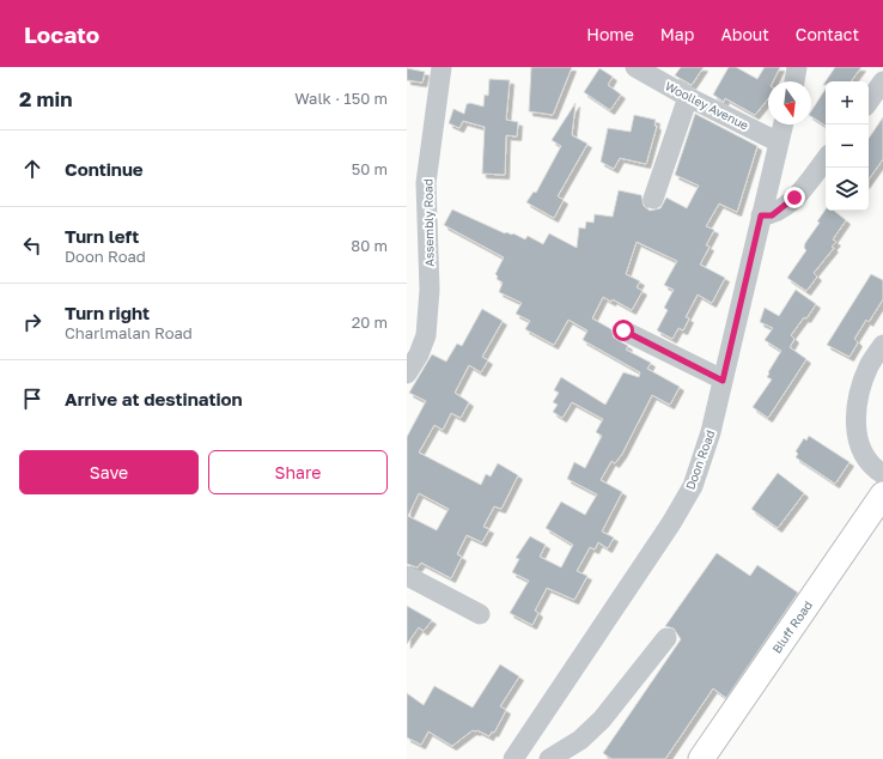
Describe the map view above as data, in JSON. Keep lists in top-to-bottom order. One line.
{"streets":{"main road":["Bluff Road"],"street":["Woolley Avenue","Assembly Road","Doon Road"]},"crossings":[["Woolley Avenue","Doon Road"]],"north":"bottom","page":{"header":"Locato","nav":["Home","Map","About","Contact"],"heading":["2 min","Walk · 150 m"],"map_buttons":["+","−"],"list":[["Continue","50 m"],["Turn left","Doon Road","80 m"],["Turn right","Charlmalan Road","20 m"],"Arrive at destination"],"buttons":["Save","Share"]}}
